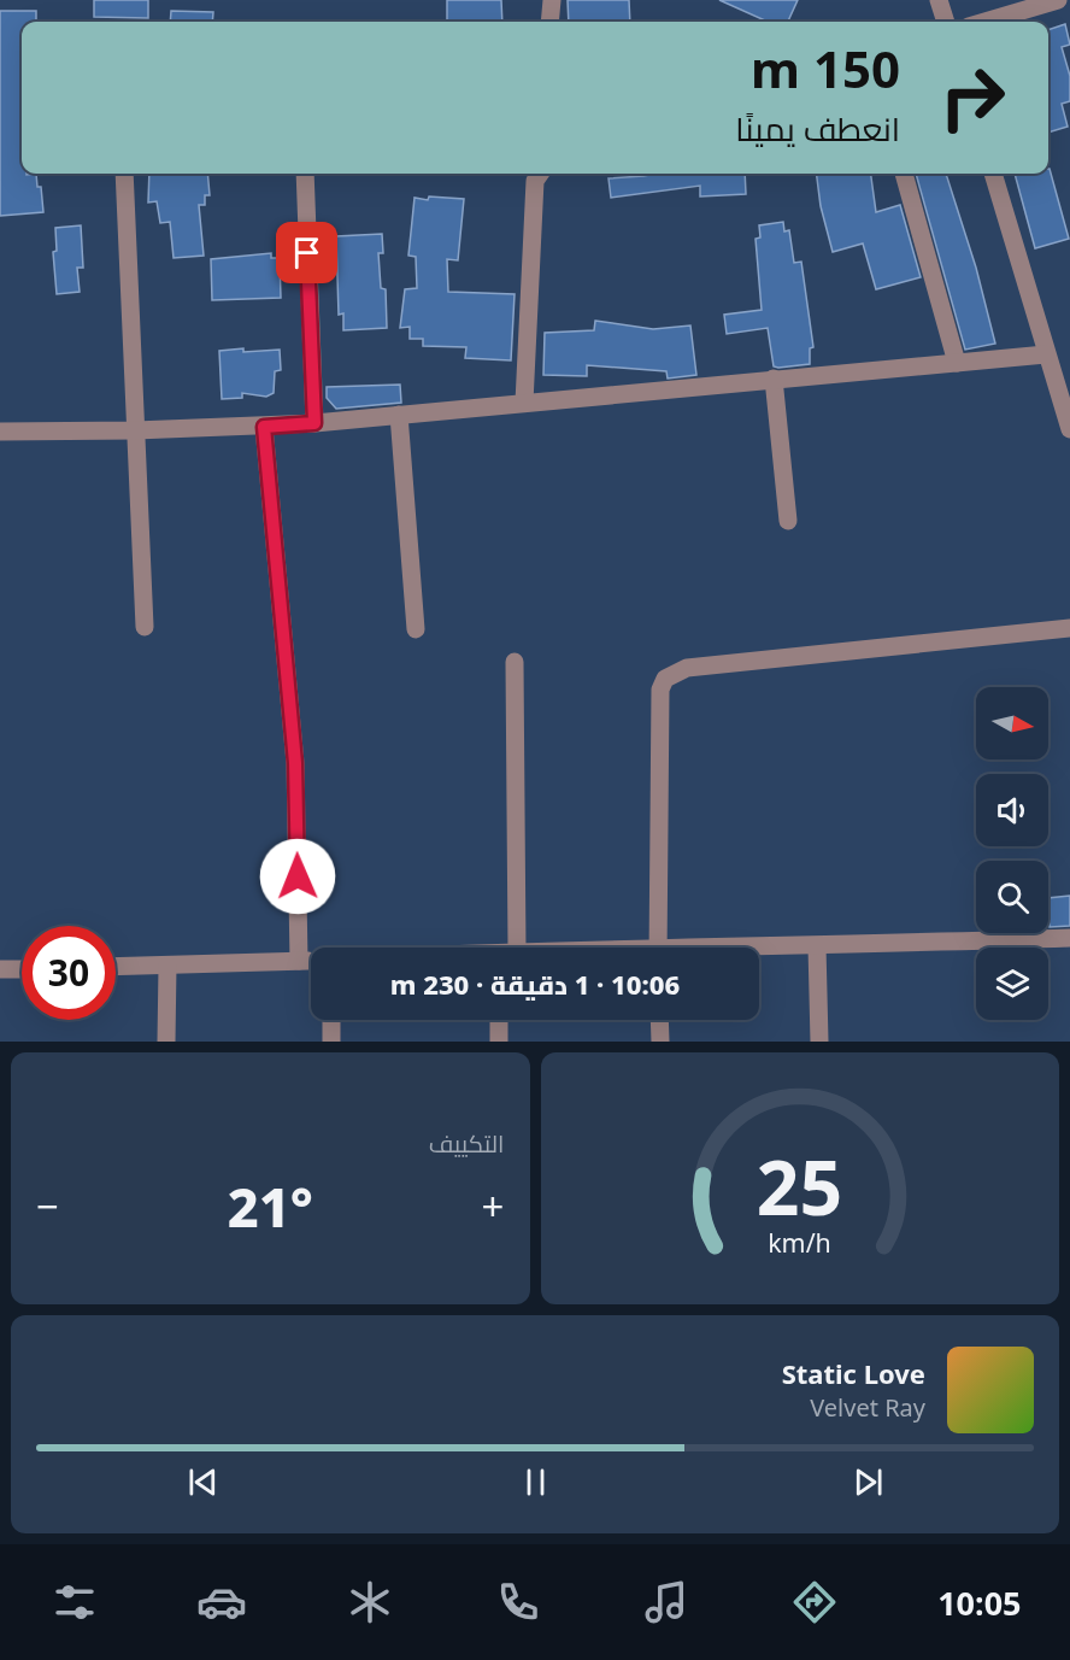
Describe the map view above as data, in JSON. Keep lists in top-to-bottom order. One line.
{"north":"right","page":{"turn":["150 m","انعطف يمينًا"],"limit":"30","trip":"10:06 · 1 دقيقة · 230 m","tile":"التكييف","heat":["−","21°","+"],"song":["Static Love","Velvet Ray"],"tabs":"10:05","gauge":["25","km/h"]}}
